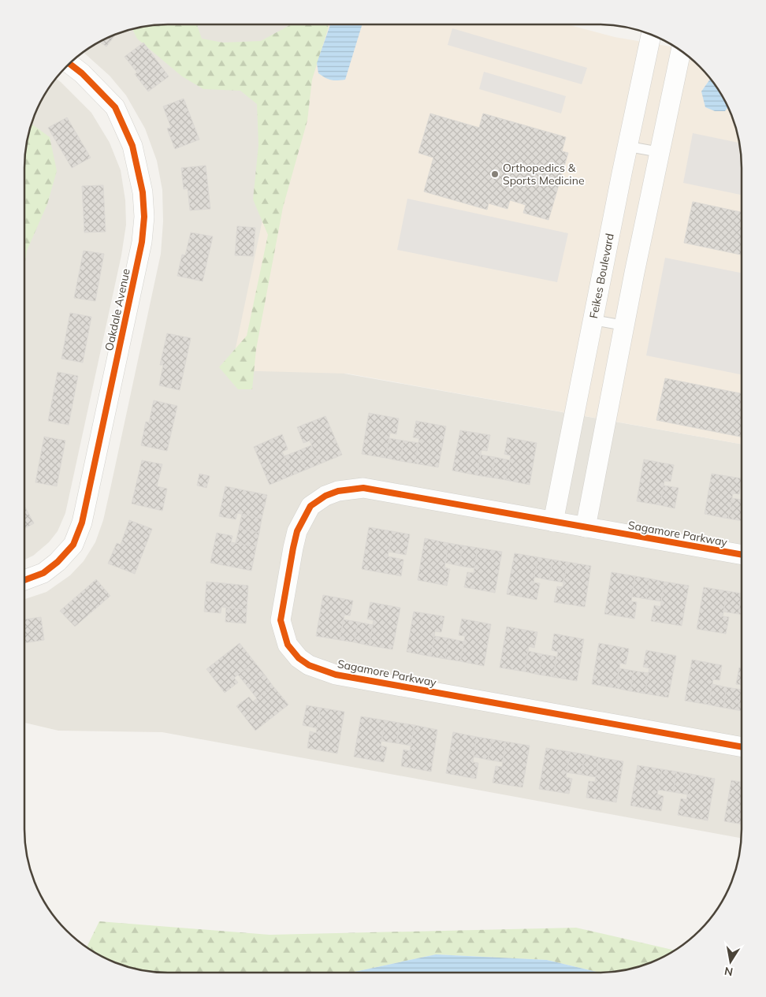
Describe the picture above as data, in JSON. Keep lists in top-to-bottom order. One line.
{"streets":{"street":["Feikes Boulevard","Oakdale Avenue","Sagamore Parkway"]},"crossings":[["Feikes Boulevard","Sagamore Parkway"]],"places":["Orthopedics & Sports Medicine"],"north":"bottom"}
